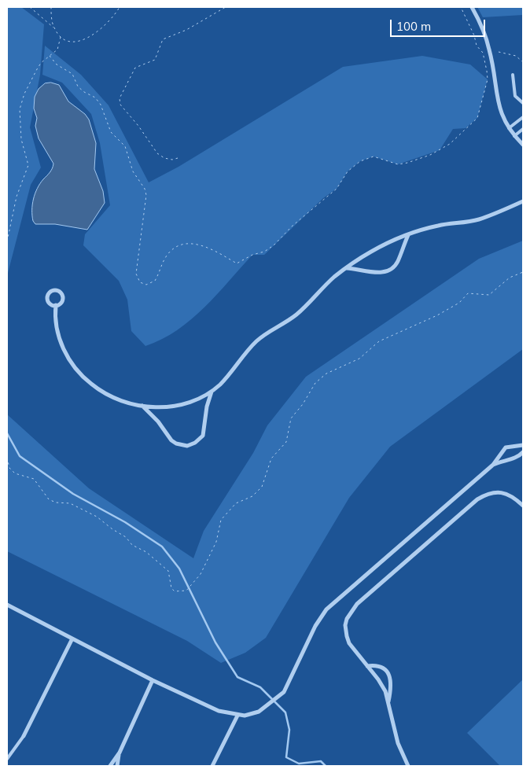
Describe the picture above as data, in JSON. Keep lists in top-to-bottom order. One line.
{"scale_bar":"100 m"}
